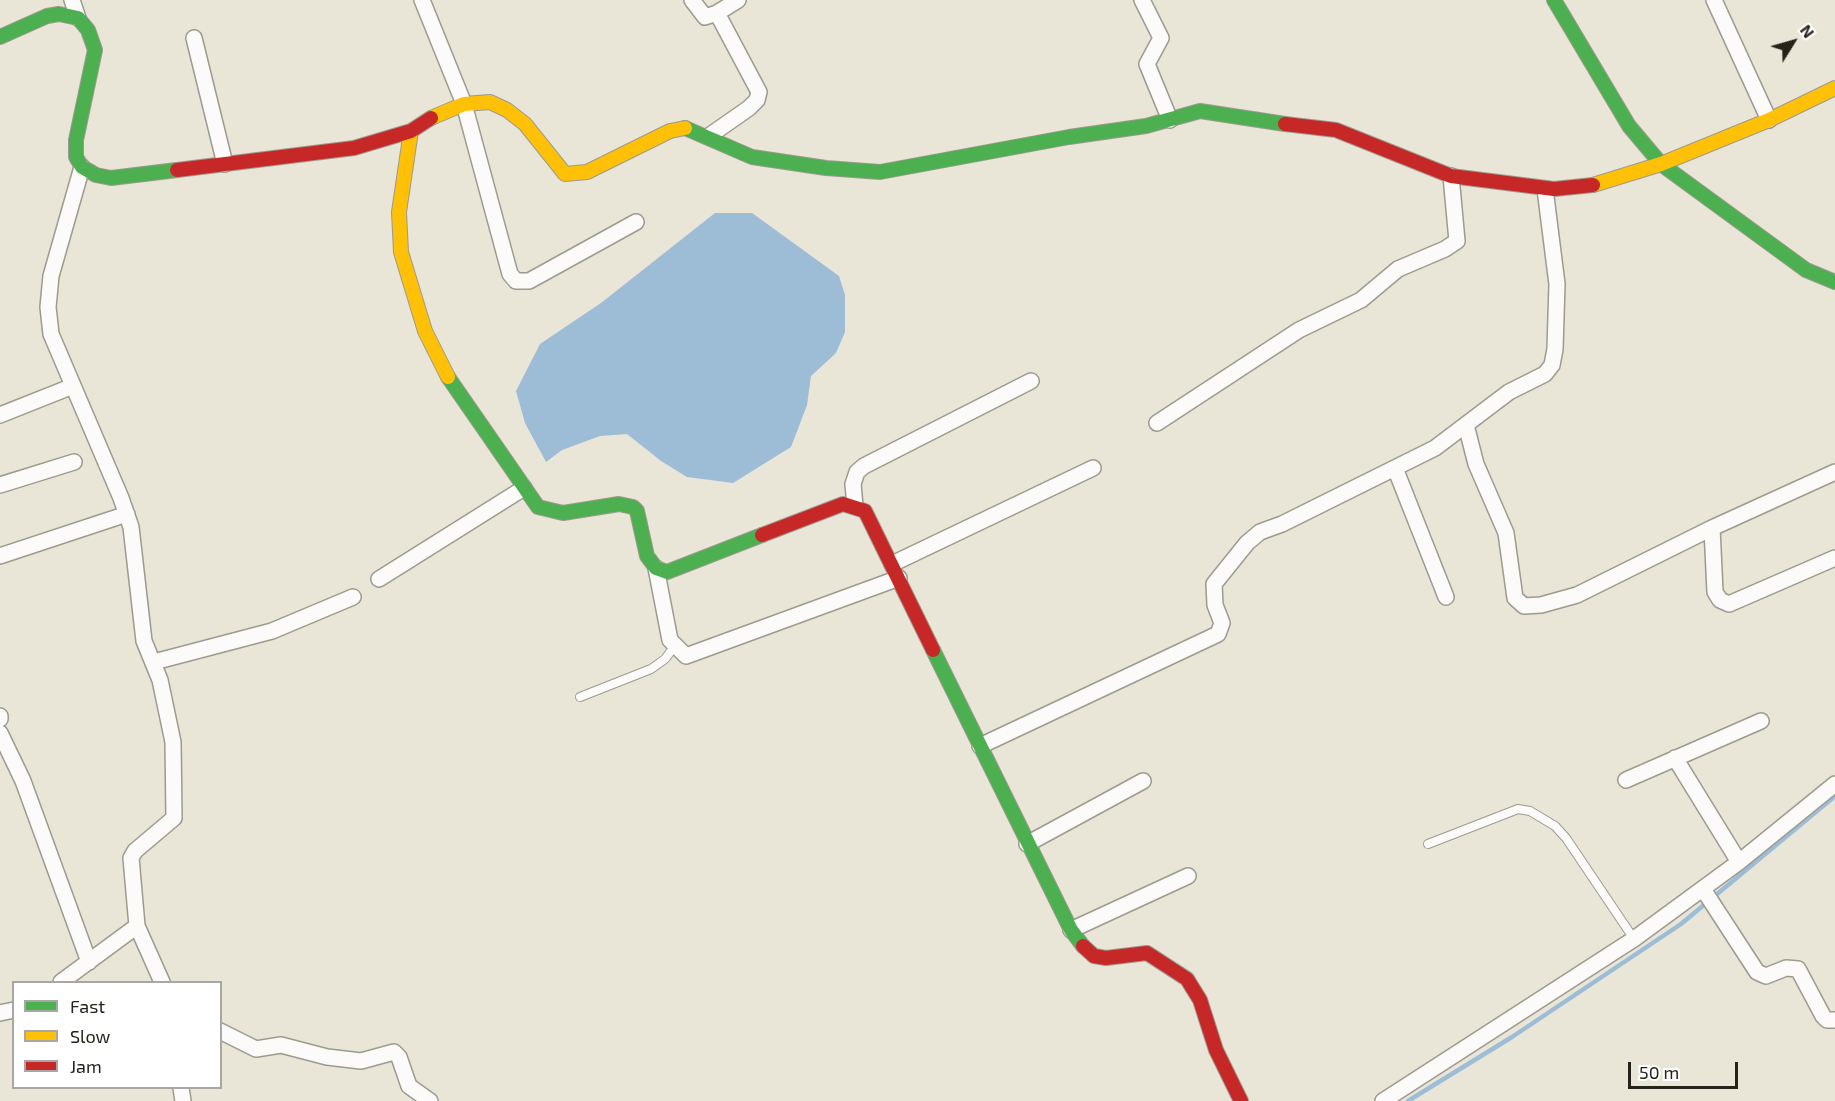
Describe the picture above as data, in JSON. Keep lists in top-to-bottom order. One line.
{"legend":["Fast","Slow","Jam"],"scale_bar":"50 m","north":"top right"}
